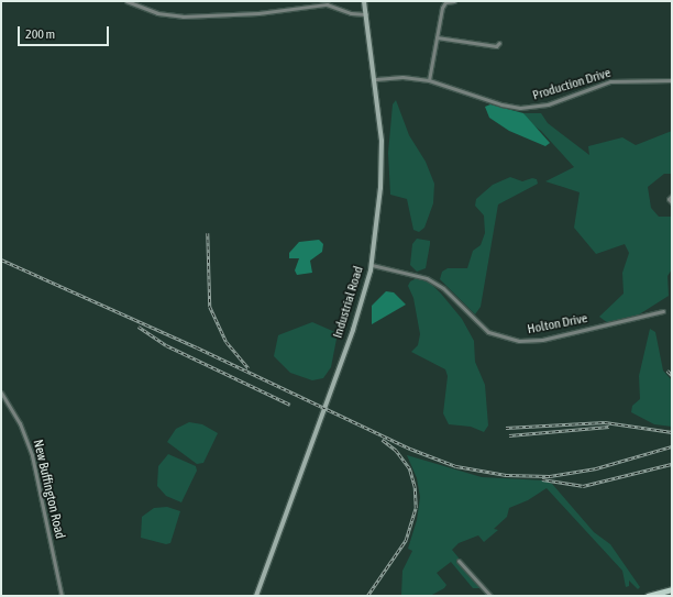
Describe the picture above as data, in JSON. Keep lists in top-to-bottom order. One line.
{"streets":{"main road":["Industrial Road"],"street":["Production Drive","Holton Drive","New Buffington Road"]},"crossings":[["Production Drive","Industrial Road"],["Industrial Road","Holton Drive"]],"scale_bar":"200 m"}
